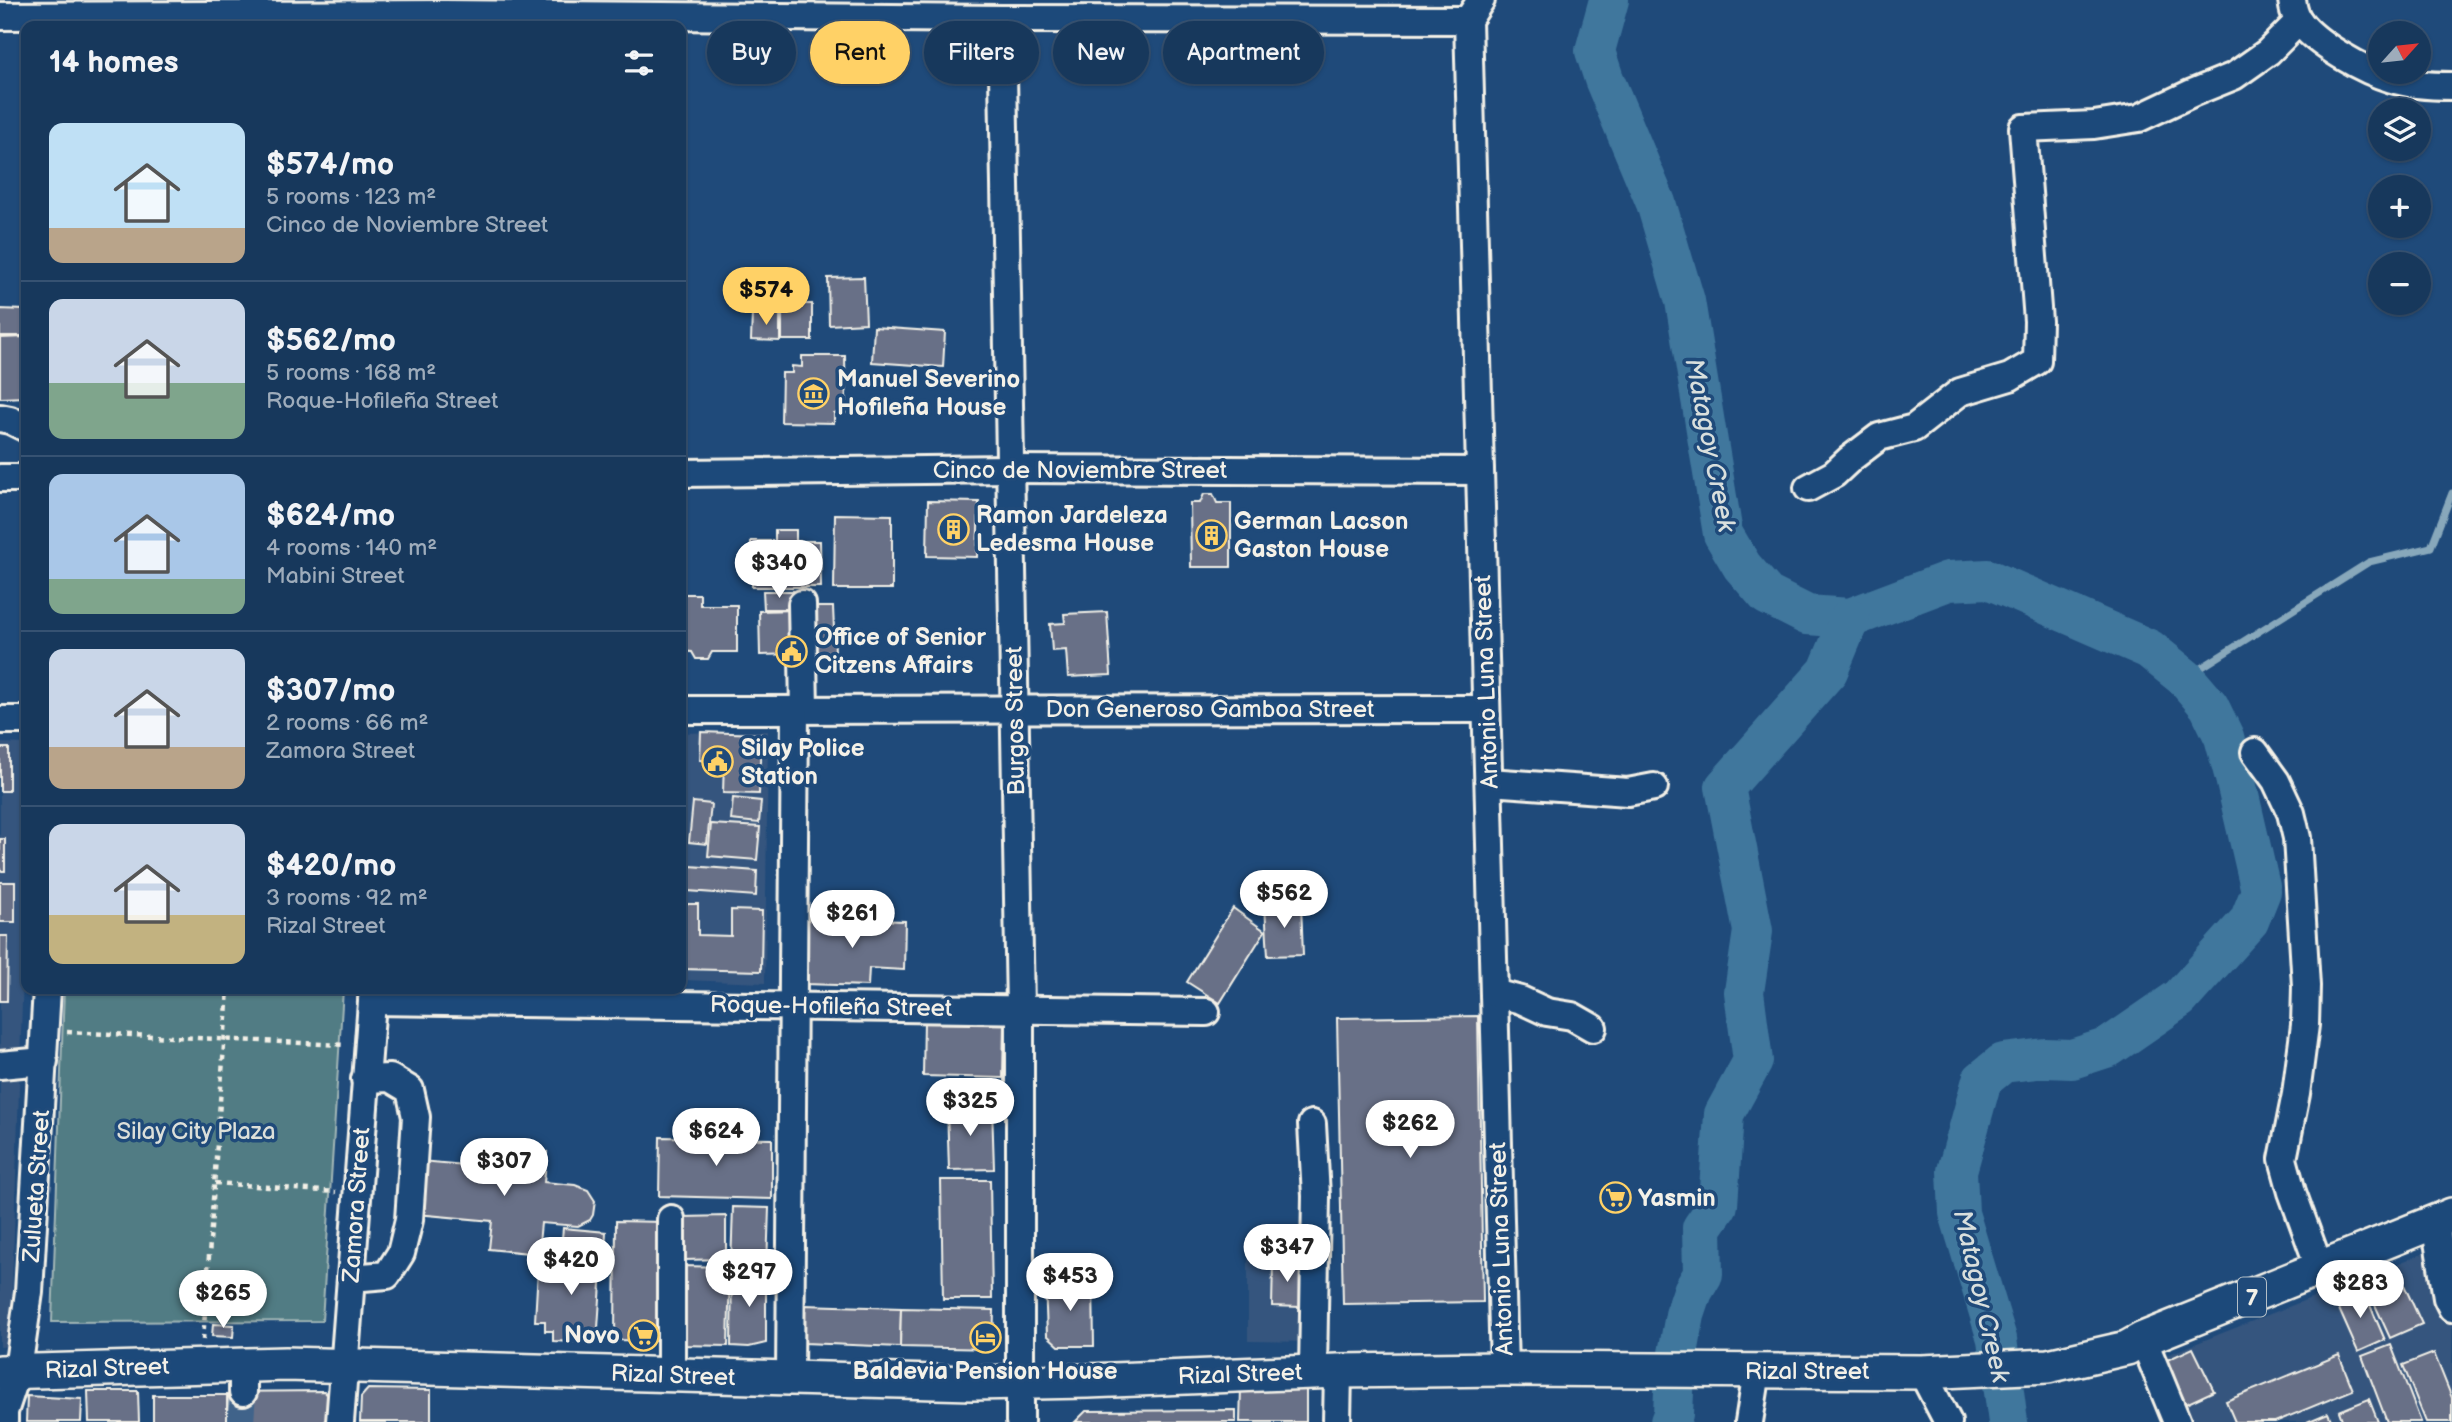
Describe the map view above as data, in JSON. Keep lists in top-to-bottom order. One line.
{"streets":{"main road":["7","Rizal Street"],"street":["Cinco de Noviembre Street","Antonio Luna Street","Don Generoso Gamboa Street","Burgos Street","Roque-Hofileña Street","Zulueta Street","Zamora Street"]},"crossings":[["Cinco de Noviembre Street","Antonio Luna Street"],["Cinco de Noviembre Street","Burgos Street"],["Antonio Luna Street","Don Generoso Gamboa Street"],["Antonio Luna Street","Rizal Street"],["Don Generoso Gamboa Street","Burgos Street"],["Burgos Street","Roque-Hofileña Street"],["Burgos Street","Rizal Street"],["Roque-Hofileña Street","Zamora Street"],["Zulueta Street","Rizal Street"],["Zamora Street","Rizal Street"]],"water":["Matagoy Creek"],"parks":["Silay City Plaza"],"places":{"museum":["Manuel Severino Hofileña House"],"building":["Ramon Jardeleza Ledesma House","German Lacson Gaston House"],"public building":["Office of Senior Citzens Affairs","Silay Police Station"],"supermarket":["Yasmin","Novo"],"hotel":["Baldevia Pension House"]},"north":"top right","page":{"map_buttons":["+","−"],"chip":["Buy","Rent","Filters","New","Apartment"],"heading":"14 homes","list":[{"name":"$574/mo","note":"5 rooms · 123 m² · Cinco de Noviembre Street"},{"name":"$562/mo","note":"5 rooms · 168 m² · Roque-Hofileña Street"},{"name":"$624/mo","note":"4 rooms · 140 m² · Mabini Street"},{"name":"$307/mo","note":"2 rooms · 66 m² · Zamora Street"},{"name":"$420/mo","note":"3 rooms · 92 m² · Rizal Street"}],"price":["$574","$340","$562","$261","$325","$262","$624","$307","$347","$420","$297","$453","$283","$265"]}}
